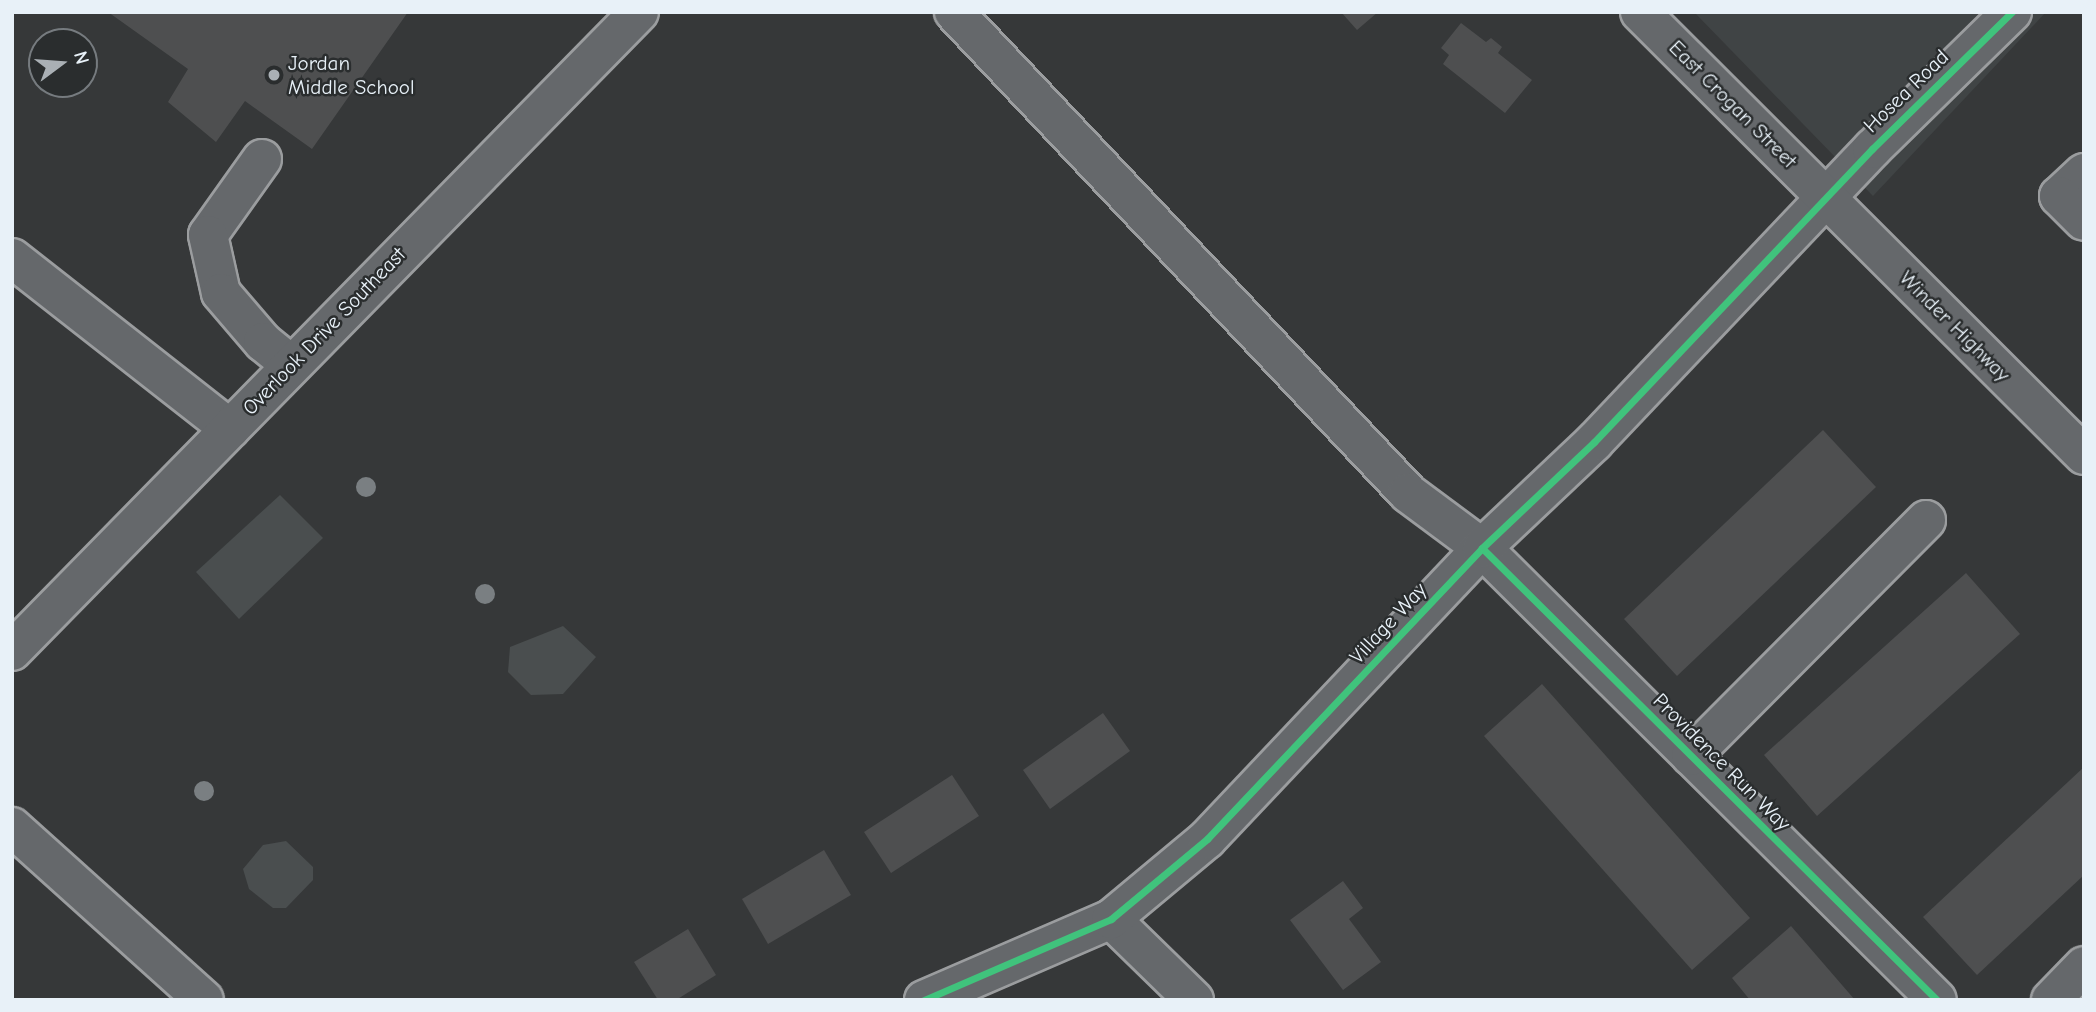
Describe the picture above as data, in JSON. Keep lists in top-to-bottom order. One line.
{"streets":{"street":["Hosea Road","East Crogan Street","Winder Highway","Overlook Drive Southeast","Village Way","Providence Run Way"]},"crossings":[["Hosea Road","East Crogan Street"],["Hosea Road","Winder Highway"],["Hosea Road","Village Way"],["East Crogan Street","Winder Highway"],["East Crogan Street","Village Way"],["Winder Highway","Village Way"],["Village Way","Providence Run Way"]],"places":["Jordan Middle School"],"north":"right"}
